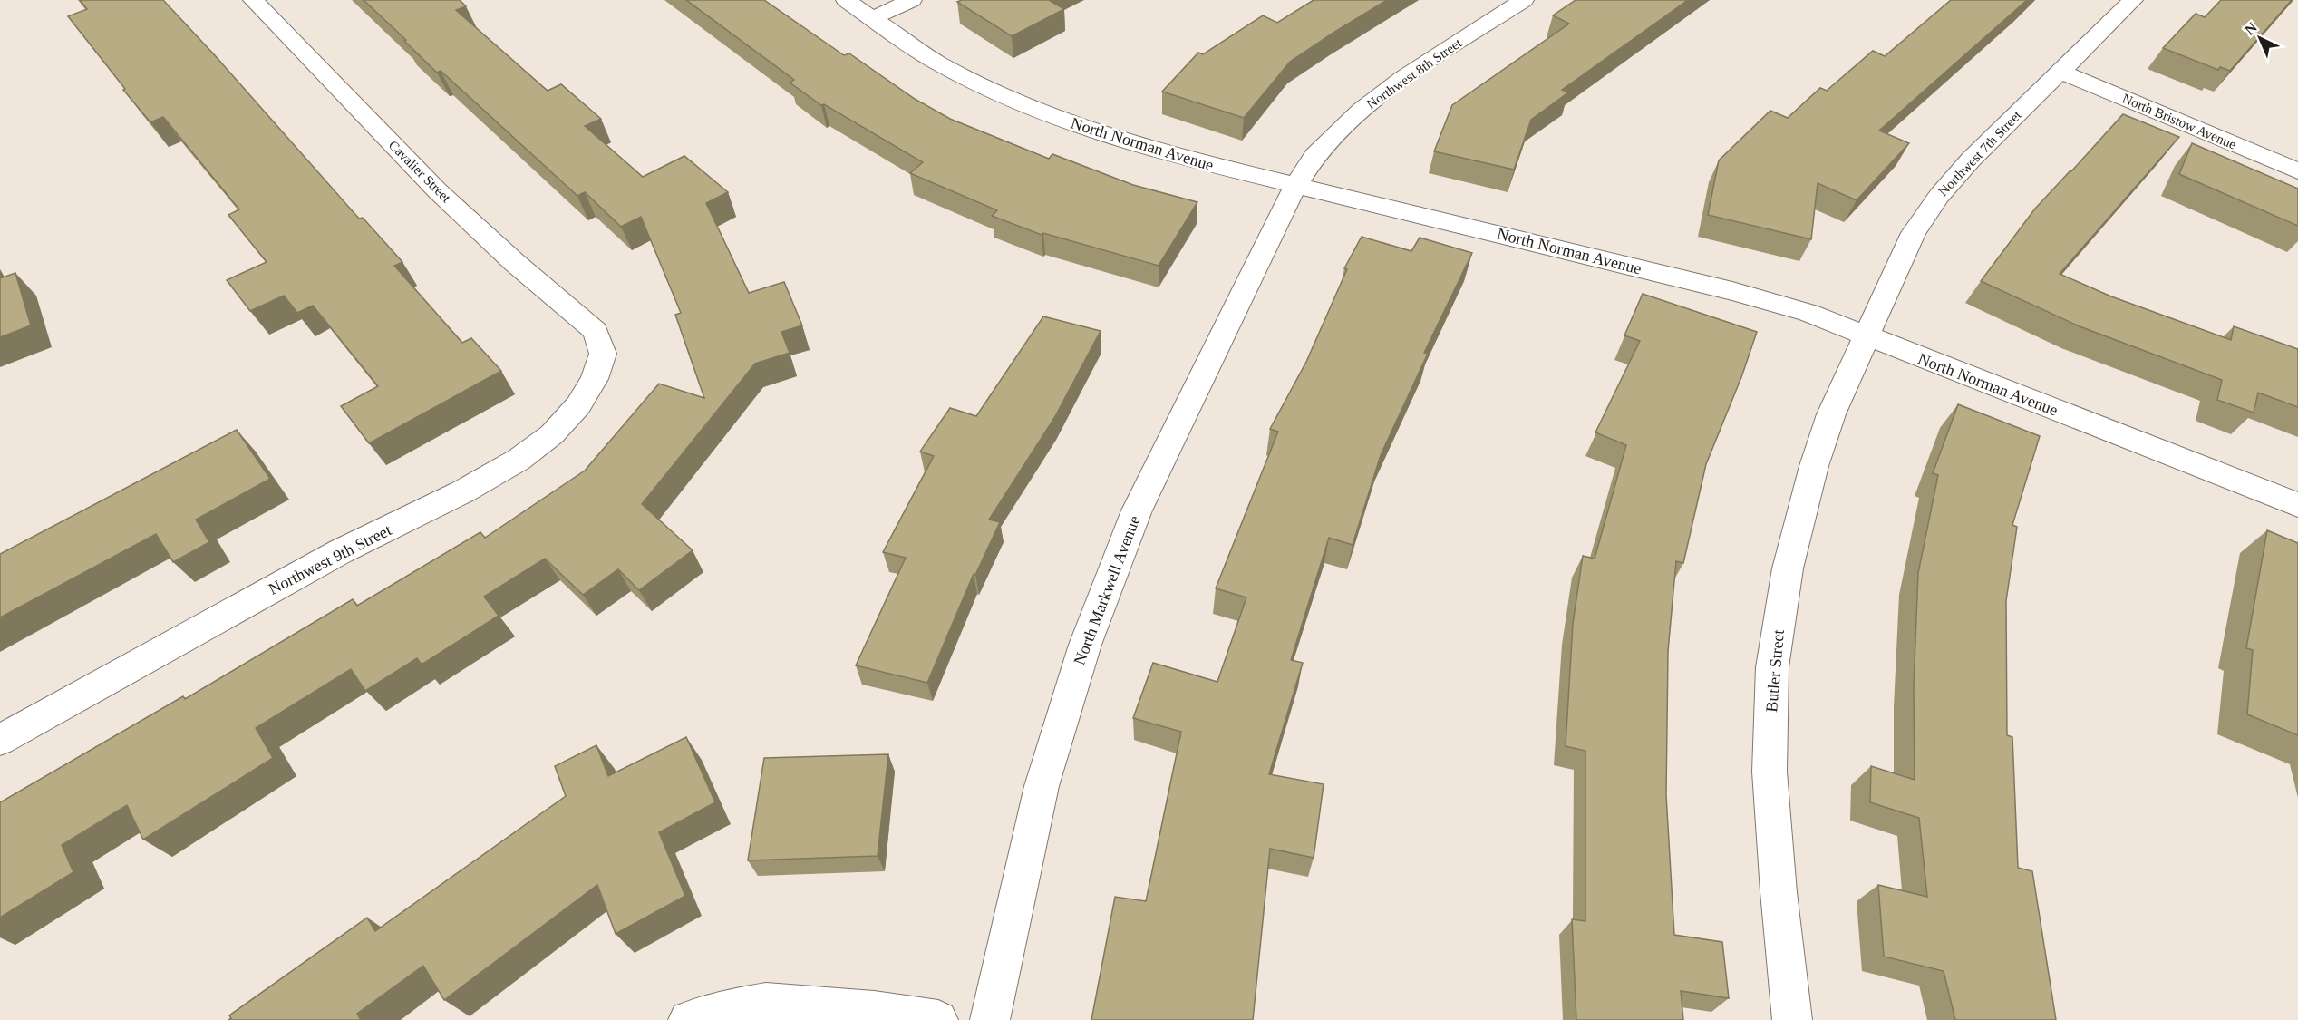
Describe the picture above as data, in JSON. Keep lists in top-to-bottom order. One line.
{"streets":{"street":["Northwest 8th Street","North Bristow Avenue","North Norman Avenue","Northwest 7th Street","Cavalier Street","Northwest 9th Street","North Markwell Avenue","Butler Street"]},"crossings":[["Northwest 8th Street","North Norman Avenue"],["Northwest 8th Street","North Markwell Avenue"],["North Bristow Avenue","Northwest 7th Street"],["North Norman Avenue","Northwest 7th Street"],["North Norman Avenue","North Markwell Avenue"],["North Norman Avenue","Butler Street"],["Northwest 7th Street","Butler Street"],["Cavalier Street","Northwest 9th Street"]],"north":"top left"}
